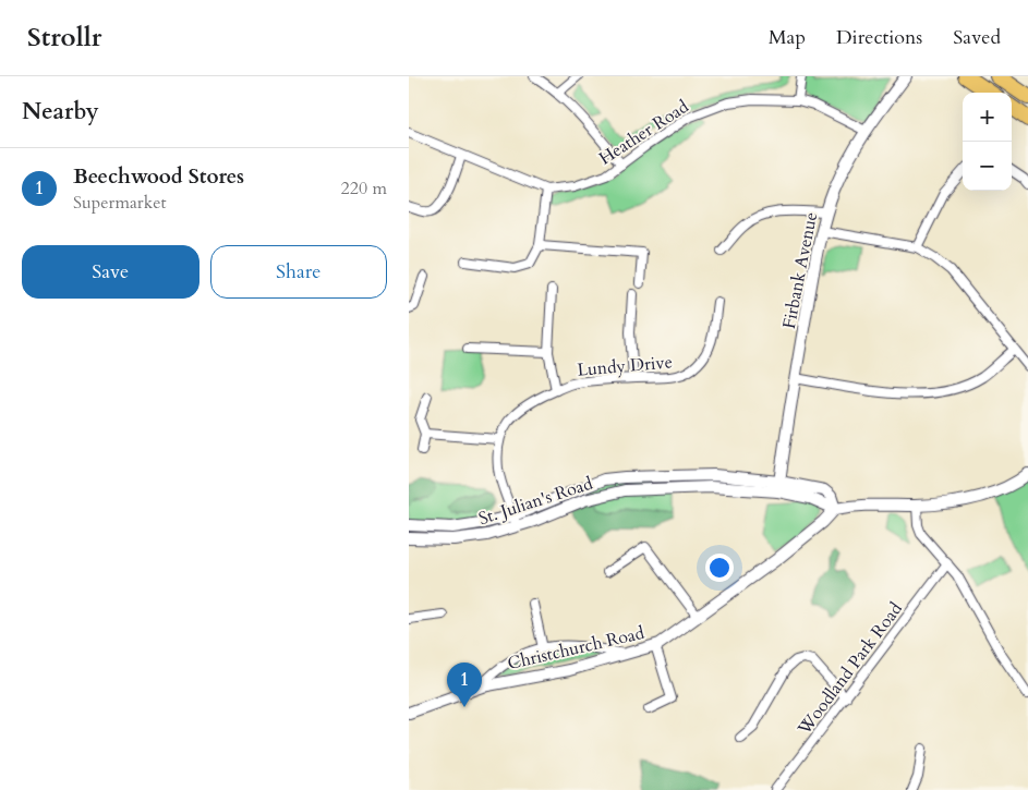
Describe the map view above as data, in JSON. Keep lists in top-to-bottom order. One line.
{"streets":{"street":["Heather Road","Firbank Avenue","Lundy Drive","St. Julian's Road","Christchurch Road","Woodland Park Road"]},"crossings":[["Heather Road","Firbank Avenue"],["Firbank Avenue","St. Julian's Road"],["Lundy Drive","St. Julian's Road"],["St. Julian's Road","Christchurch Road"]],"page":{"header":"Strollr","nav":["Map","Directions","Saved"],"heading":"Nearby","map_buttons":["+","−"],"list":[{"mark":"1","name":"Beechwood Stores","note":"Supermarket","value":"220 m"}],"buttons":["Save","Share"],"pins":"1"}}
